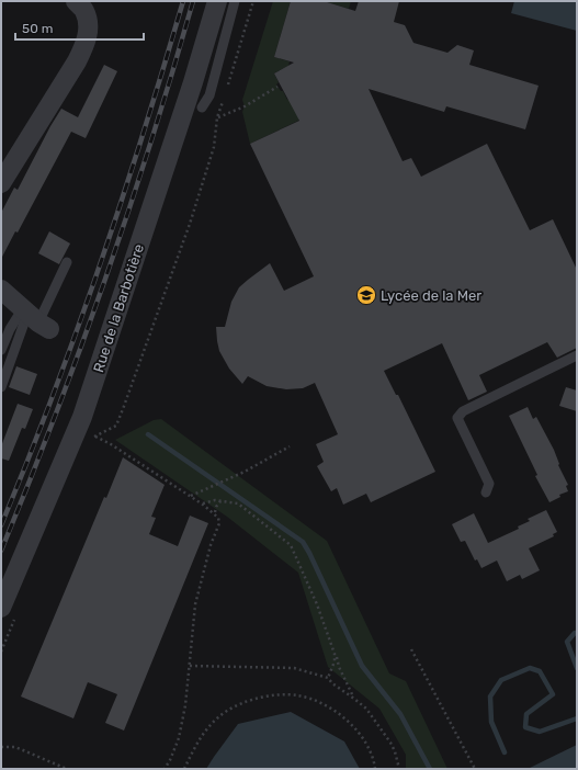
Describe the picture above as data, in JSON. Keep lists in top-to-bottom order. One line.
{"streets":{"street":["Rue de la Barbotière"]},"places":{"school or university":["Lycée de la Mer"]},"scale_bar":"50 m"}
